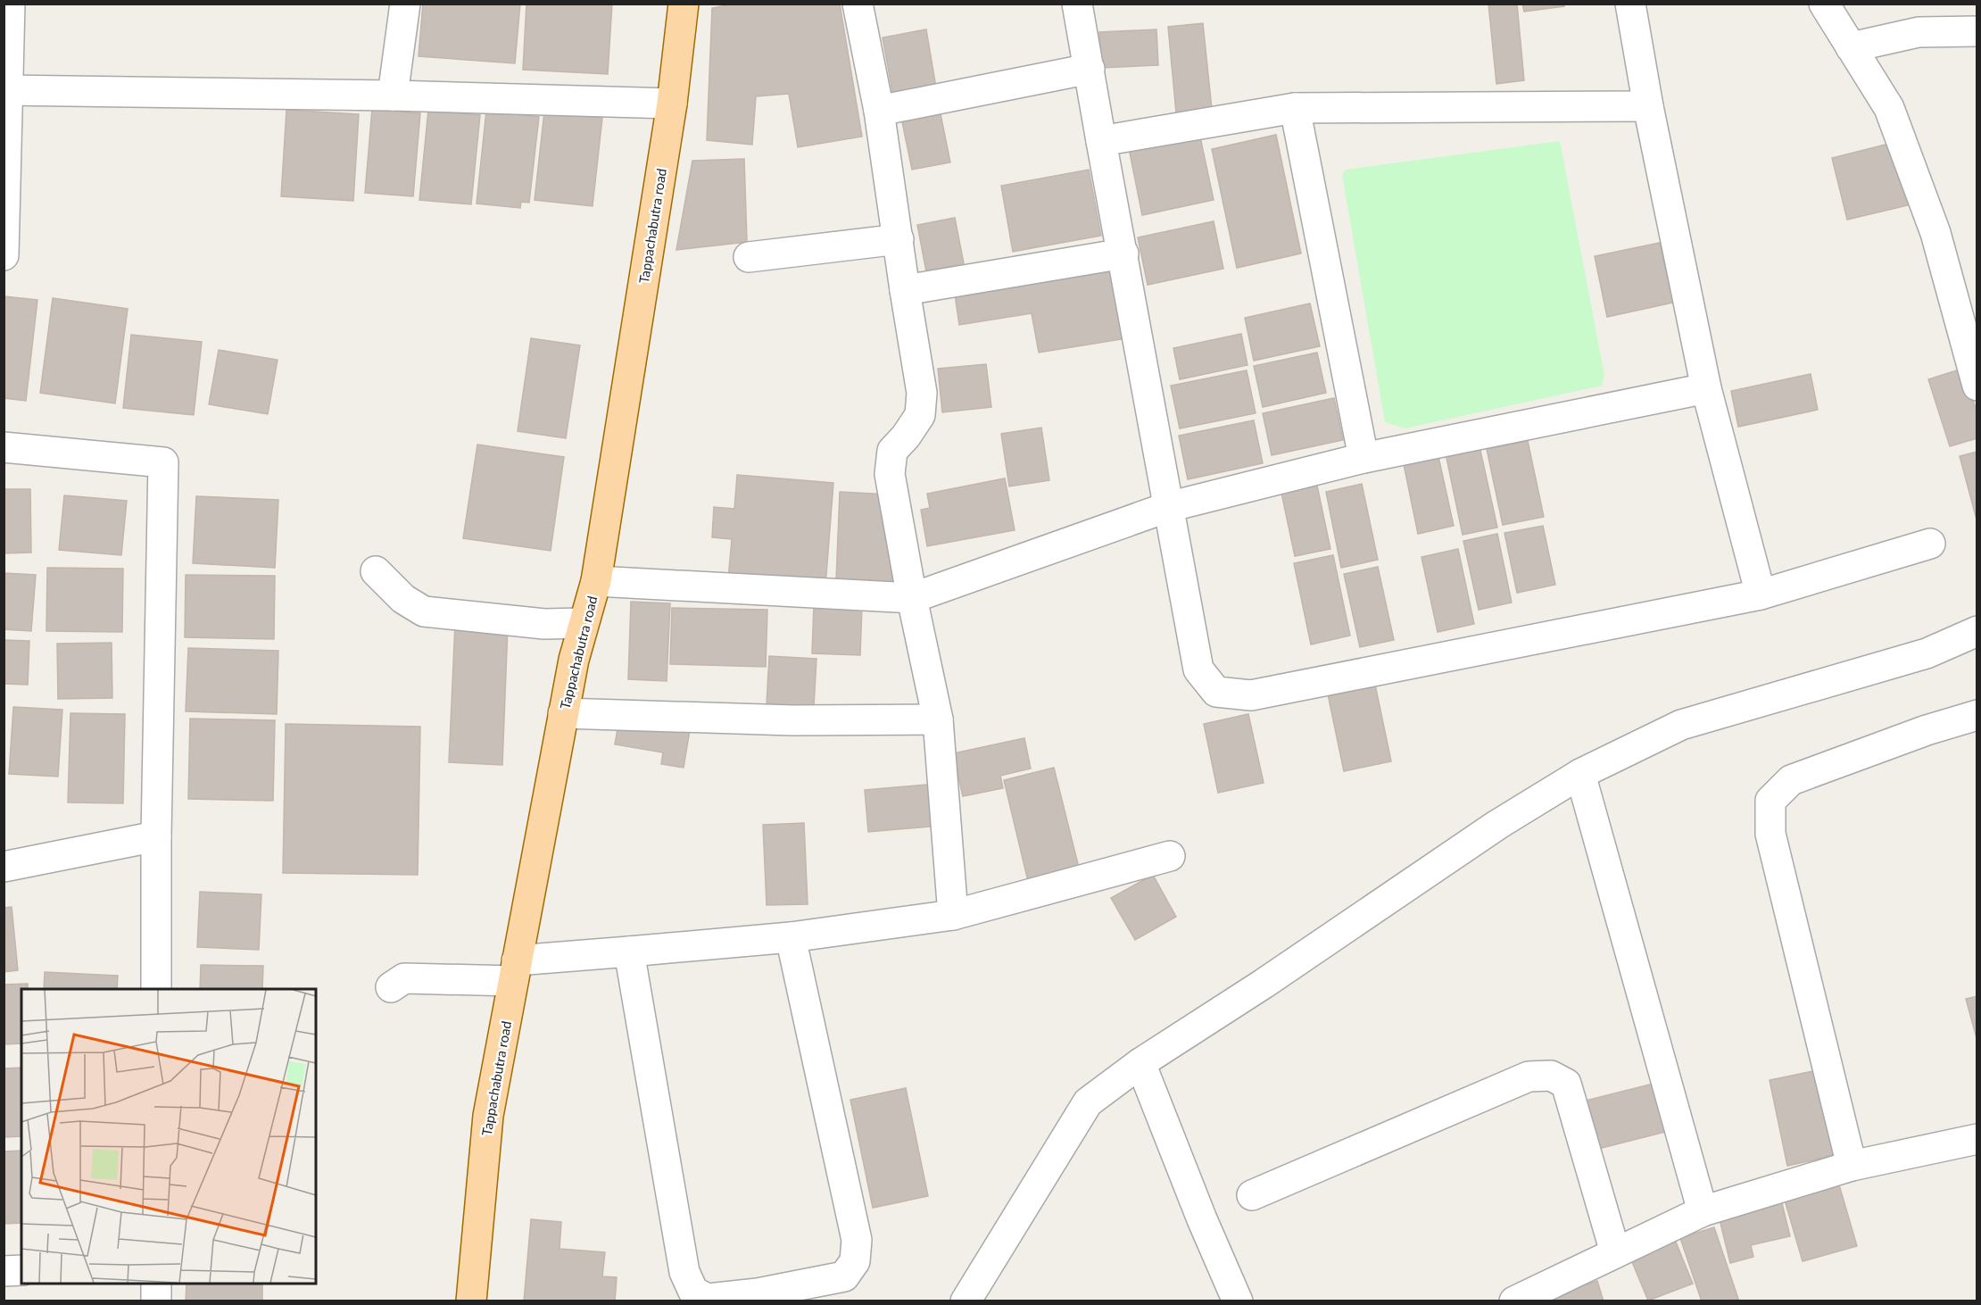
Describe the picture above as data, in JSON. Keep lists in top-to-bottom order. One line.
{"streets":{"main road":["Tappachabutra road"]}}
